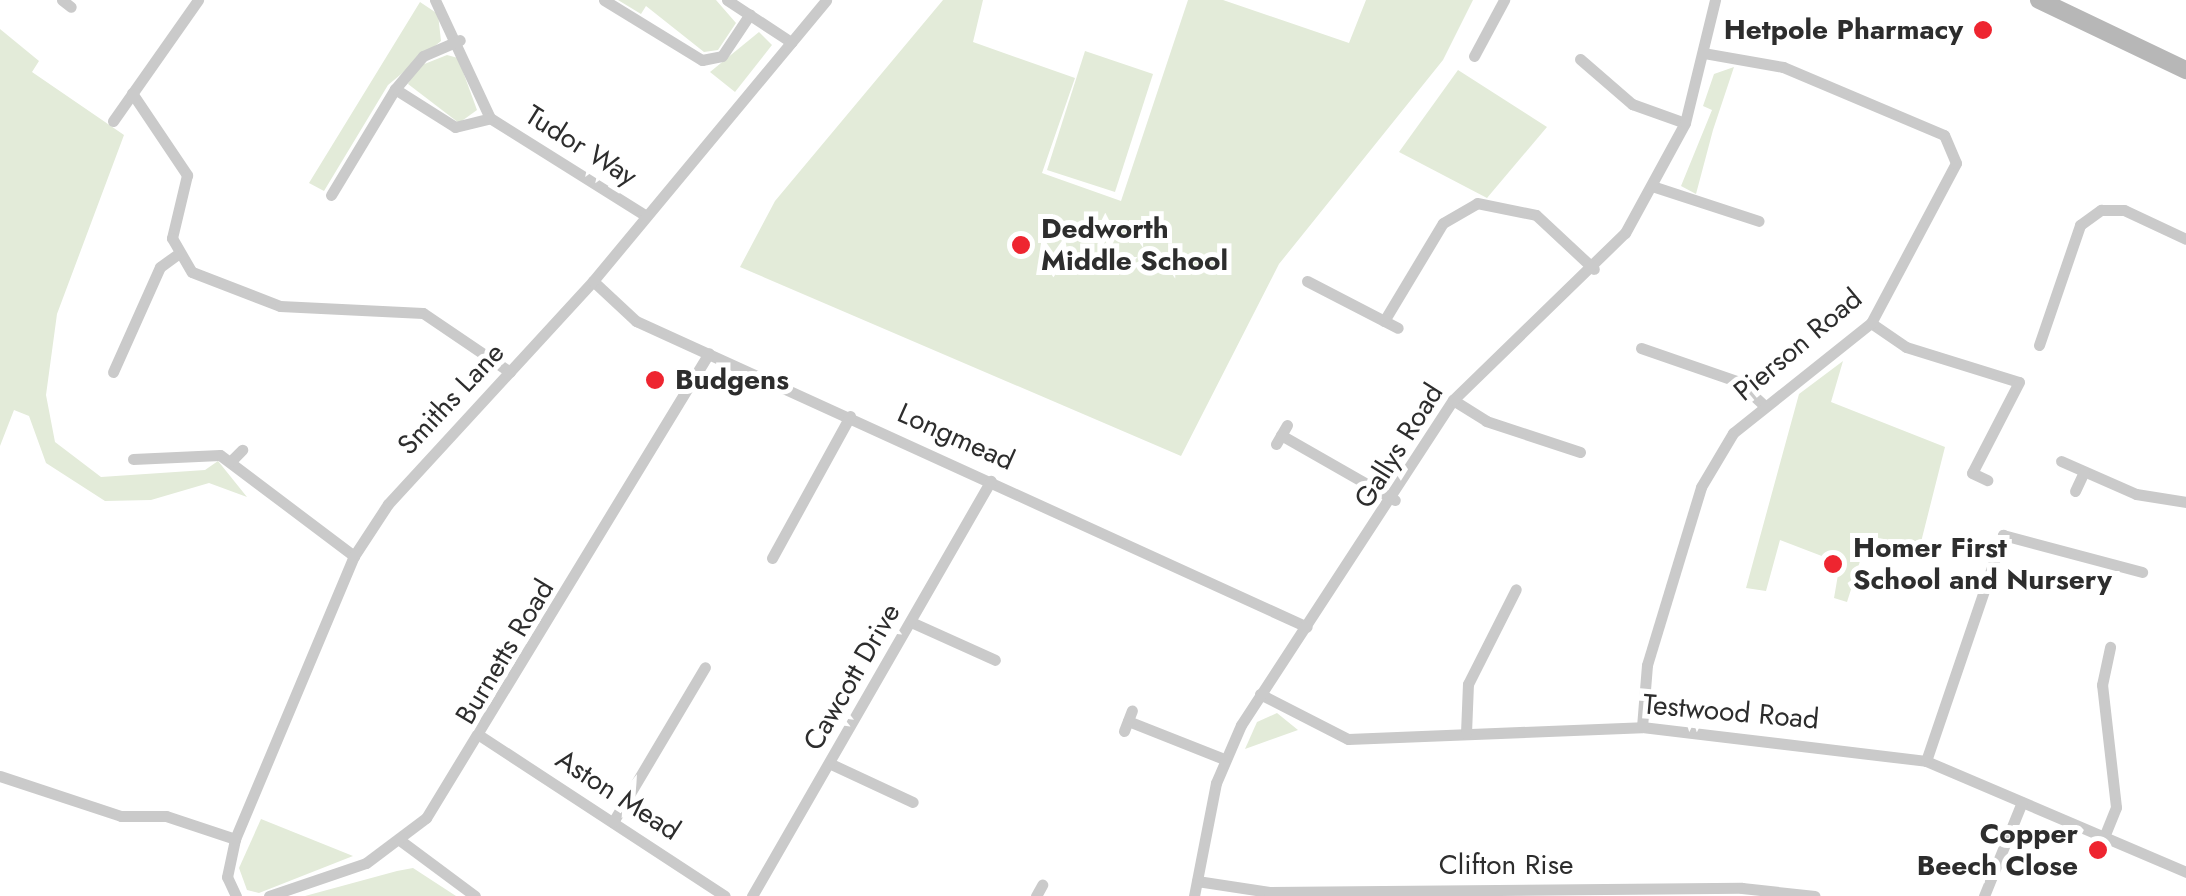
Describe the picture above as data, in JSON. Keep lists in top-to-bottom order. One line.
{"streets":{"street":["Tudor Way","Pierson Road","Smiths Lane","Longmead","Gallys Road","Burnetts Road","Cawcott Drive","Testwood Road","Aston Mead","Clifton Rise"]},"crossings":[["Tudor Way","Smiths Lane"],["Pierson Road","Gallys Road"],["Pierson Road","Testwood Road"],["Smiths Lane","Longmead"],["Longmead","Gallys Road"],["Longmead","Burnetts Road"],["Longmead","Cawcott Drive"],["Gallys Road","Testwood Road"],["Gallys Road","Clifton Rise"],["Burnetts Road","Aston Mead"]],"places":["Hetpole Pharmacy","Dedworth Middle School","Budgens","Homer First School and Nursery","Copper Beech Close"]}
